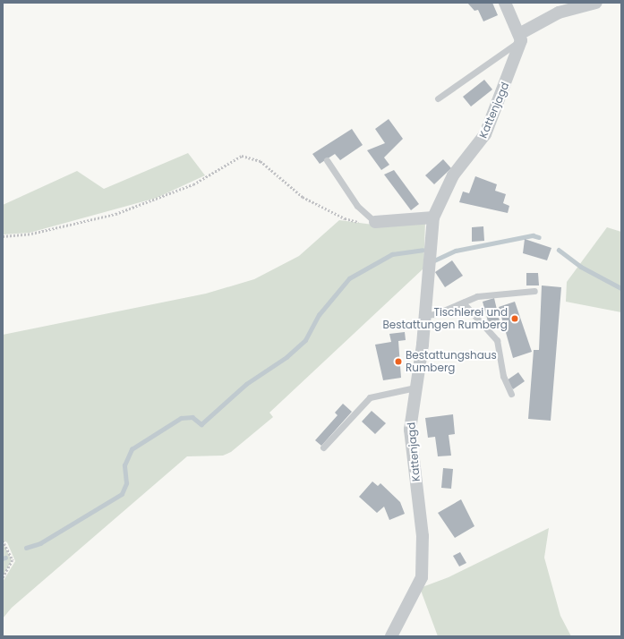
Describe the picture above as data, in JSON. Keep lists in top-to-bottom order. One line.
{"streets":{"street":["Kattenjagd"]},"places":["Tischlerei und Bestattungen Rumberg","Bestattungshaus Rumberg"]}
